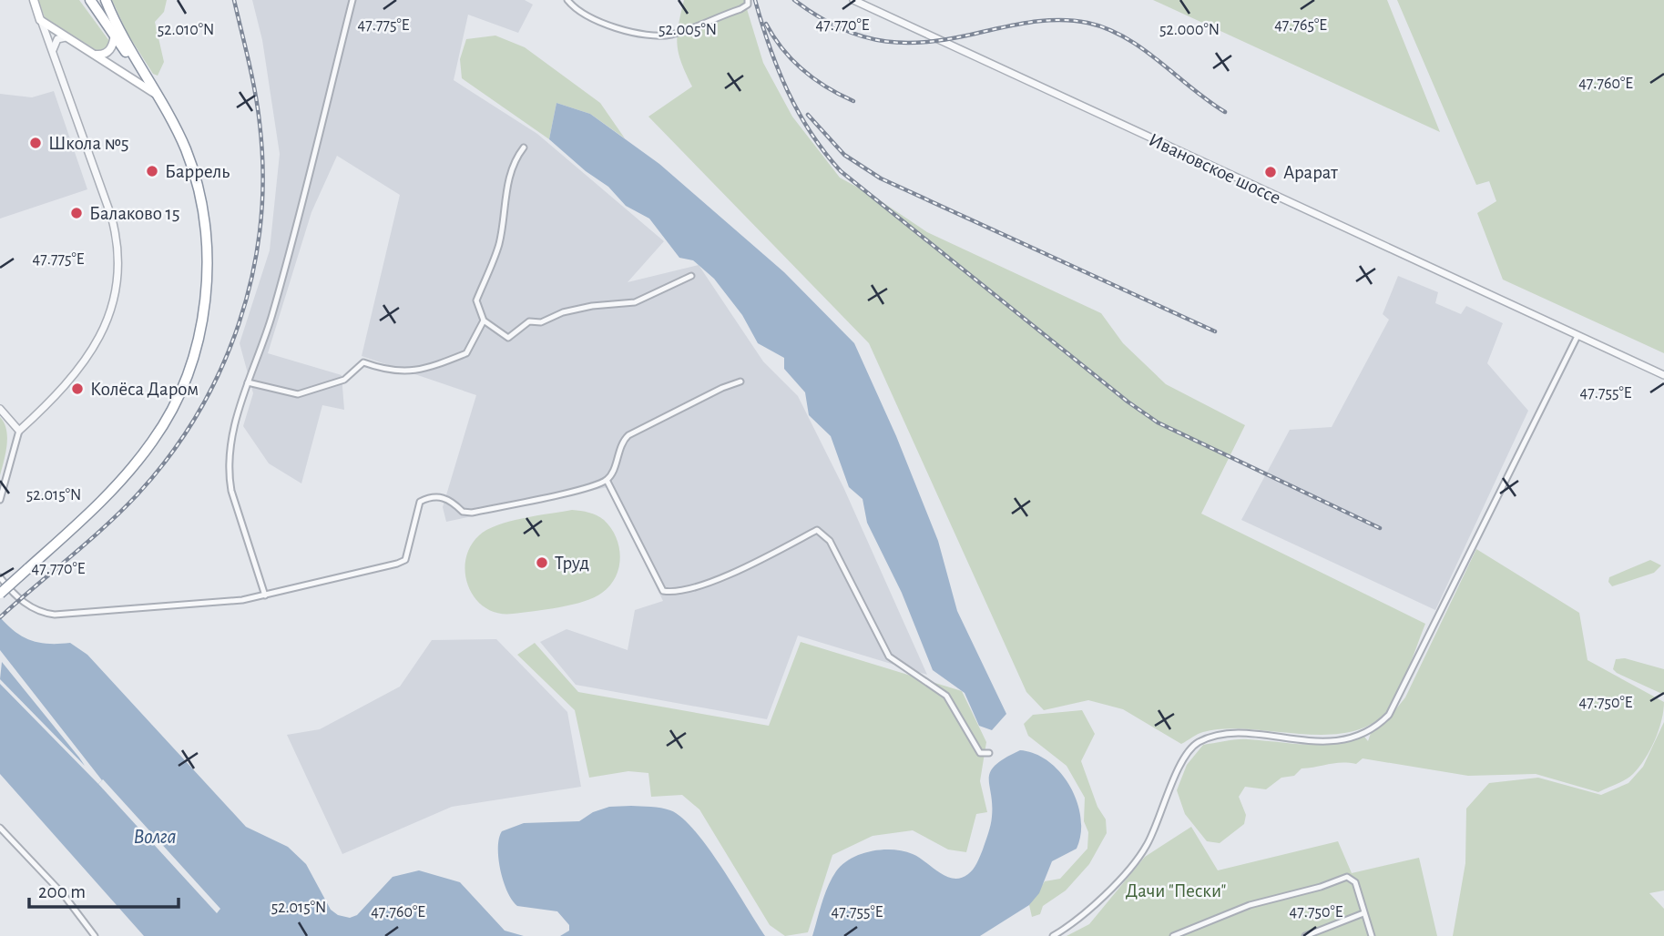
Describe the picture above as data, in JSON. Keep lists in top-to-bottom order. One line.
{"streets":{"street":["Ивановское шоссе"]},"water":["Волга"],"parks":["Дачи \"Пески\""],"places":["Школа №5","Баррель","Арарат","Балаково 15","Колёса Даром","Труд"],"scale_bar":"200 m","coordinates":["47.775°E","47.770°E","47.765°E","52.010°N","52.005°N","52.000°N","47.760°E","47.755°E","52.015°N","47.750°E"]}
